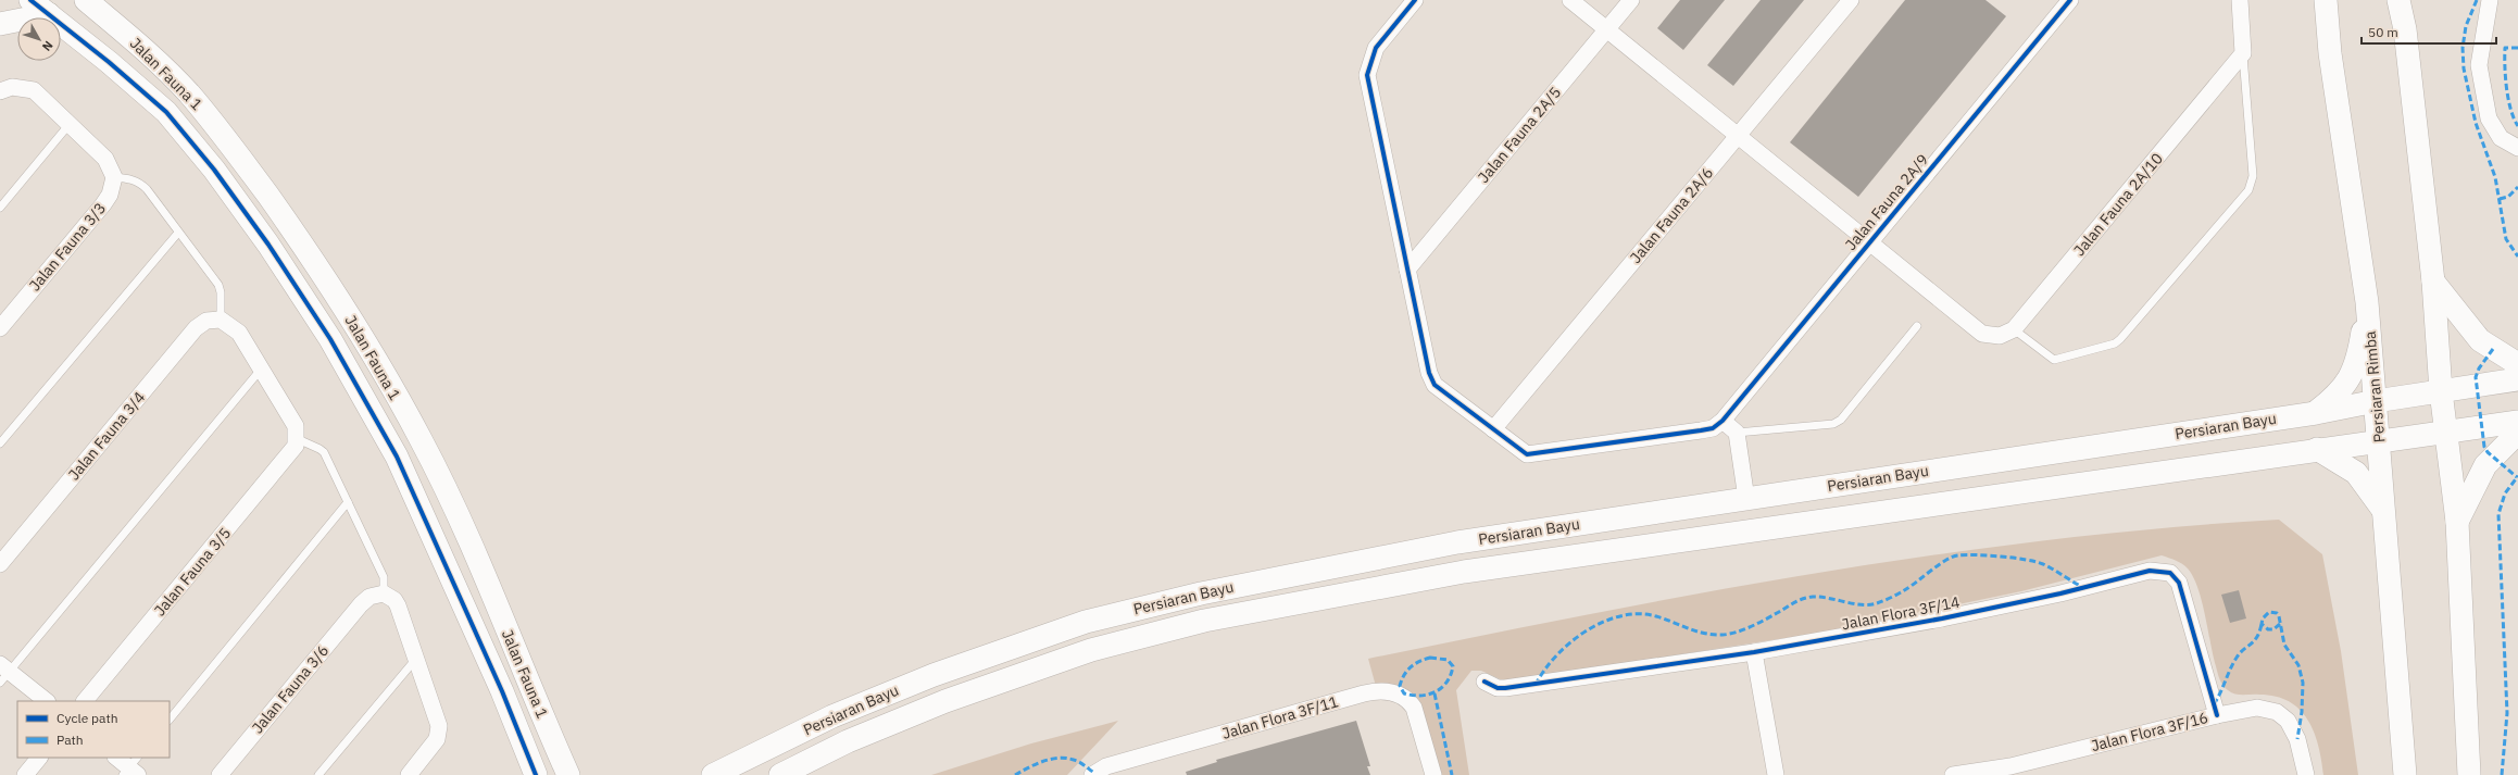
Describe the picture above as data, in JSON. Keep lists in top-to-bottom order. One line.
{"streets":{"main road":["Jalan Fauna 1","Persiaran Rimba","Persiaran Bayu"],"street":["Jalan Fauna 2A/5","Jalan Fauna 2A/9","Jalan Fauna 2A/10","Jalan Fauna 2A/6","Jalan Fauna 3/3","Jalan Fauna 3/4","Jalan Fauna 3/5","Jalan Flora 3F/14","Jalan Fauna 3/6","Jalan Flora 3F/11","Jalan Flora 3F/16"]},"crossings":[["Persiaran Rimba","Persiaran Bayu"],["Jalan Flora 3F/14","Jalan Flora 3F/16"]],"legend":["Cycle path","Path"],"scale_bar":"50 m","north":"bottom right"}
